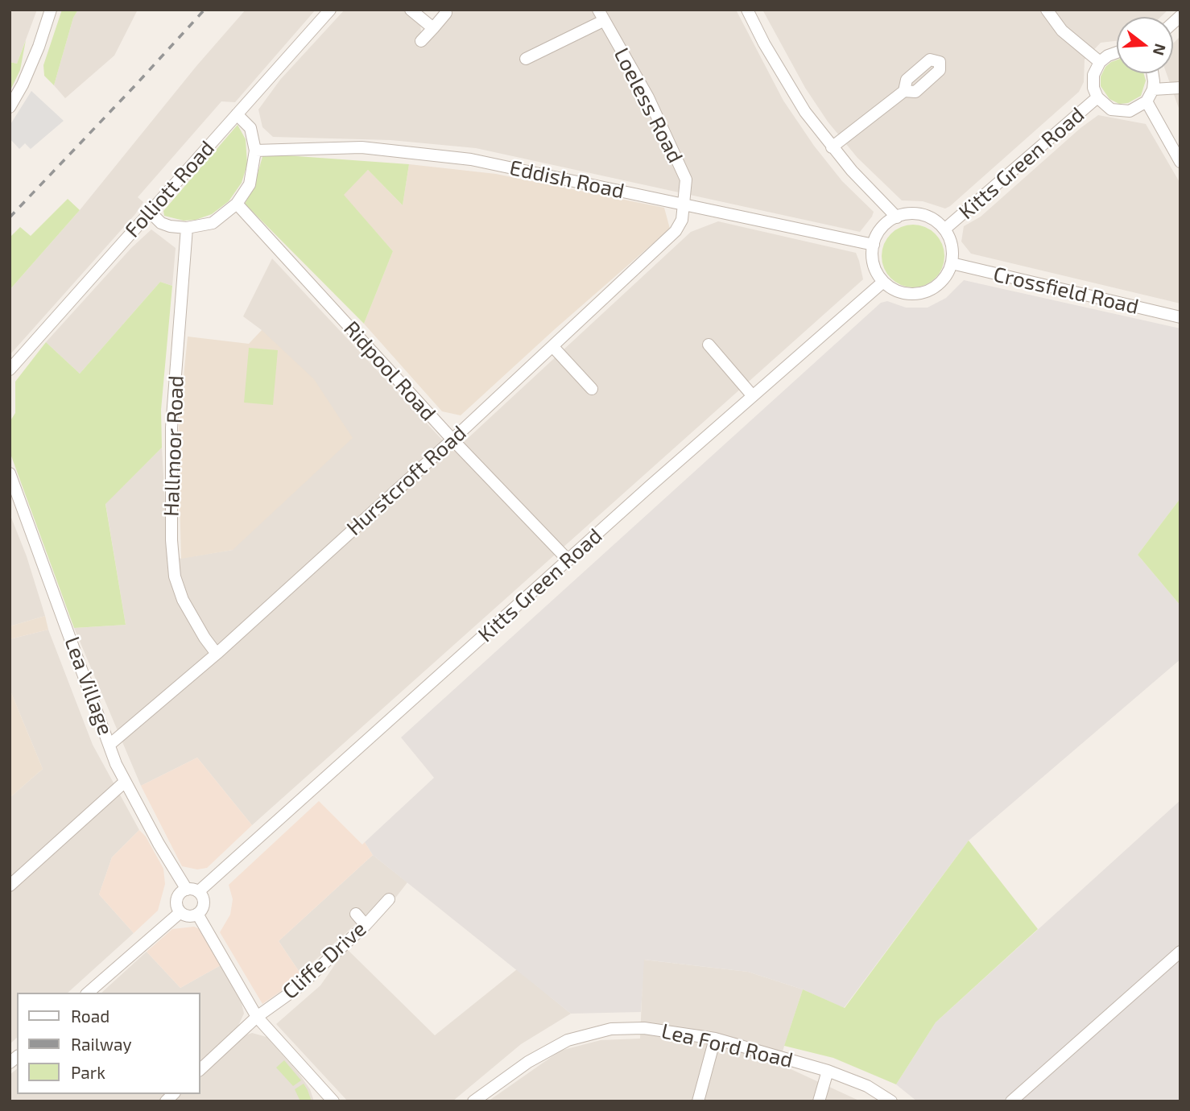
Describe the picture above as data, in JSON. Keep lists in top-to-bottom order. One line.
{"streets":{"street":["Loeless Road","Kitts Green Road","Eddish Road","Folliott Road","Crossfield Road","Ridpool Road","Hallmoor Road","Hurstcroft Road","Lea Village","Cliffe Drive","Lea Ford Road"]},"crossings":[["Loeless Road","Eddish Road"],["Loeless Road","Hurstcroft Road"],["Kitts Green Road","Eddish Road"],["Kitts Green Road","Crossfield Road"],["Kitts Green Road","Ridpool Road"],["Kitts Green Road","Lea Village"],["Eddish Road","Crossfield Road"],["Eddish Road","Hurstcroft Road"],["Ridpool Road","Hurstcroft Road"],["Hallmoor Road","Hurstcroft Road"],["Hurstcroft Road","Lea Village"]],"legend":["Road","Railway","Park"],"north":"right"}
